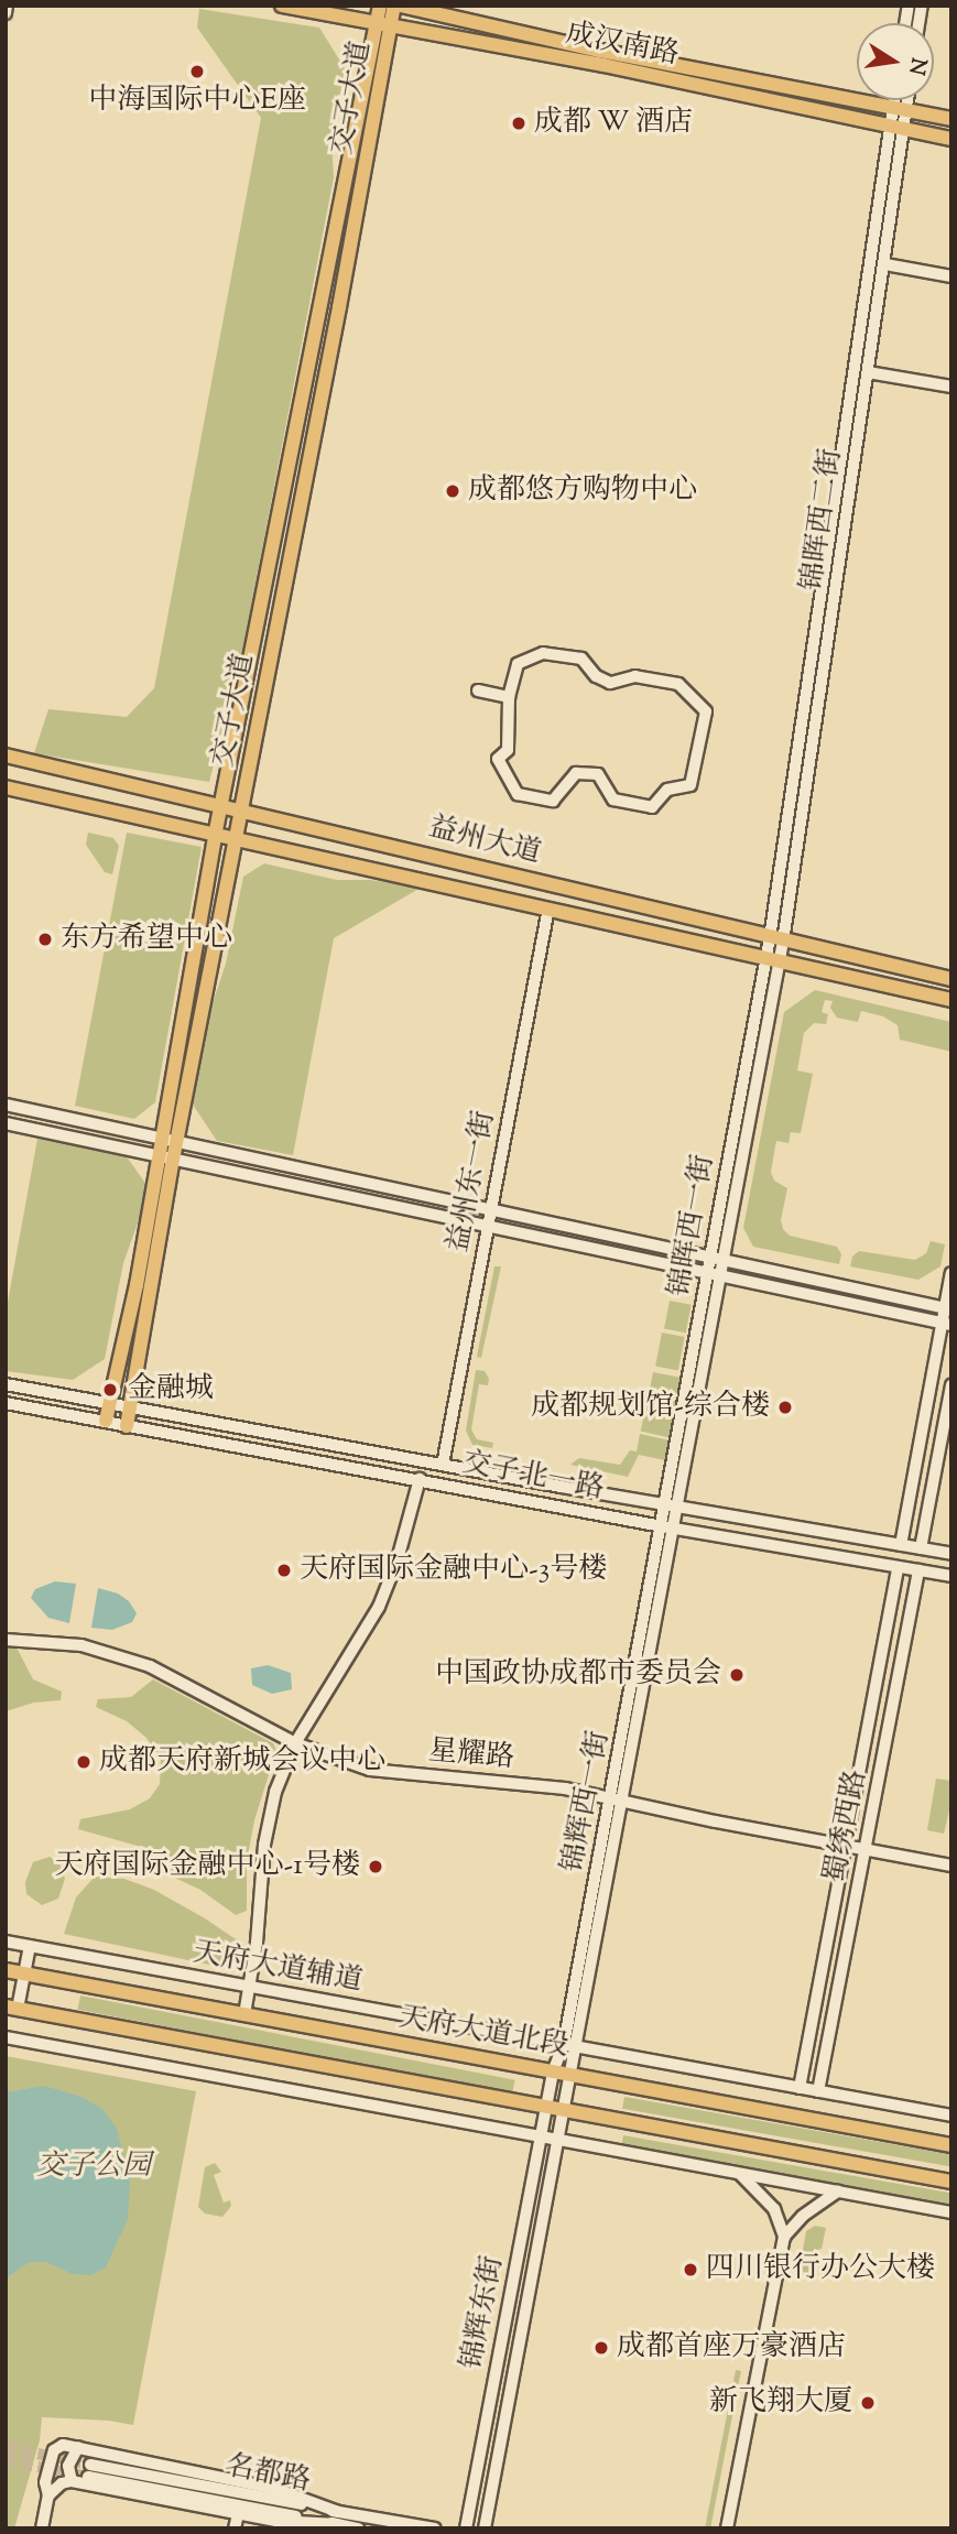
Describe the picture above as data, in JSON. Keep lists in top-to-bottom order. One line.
{"streets":{"main road":["成汉南路","交子大道","益州大道","天府大道北段"],"street":["锦晖西二街","益州东一街","锦晖西一街","交子北一路","星耀路","锦辉西一街","蜀绣西路","天府大道辅道","锦辉东街","名都路"]},"crossings":[["成汉南路","交子大道"],["成汉南路","锦晖西二街"],["交子大道","益州大道"],["交子大道","交子北一路"],["锦晖西二街","益州大道"],["锦晖西二街","锦晖西一街"],["益州大道","益州东一街"],["益州大道","锦晖西一街"],["益州东一街","交子北一路"],["锦晖西一街","交子北一路"],["锦晖西一街","锦辉西一街"],["交子北一路","锦辉西一街"],["交子北一路","蜀绣西路"],["星耀路","锦辉西一街"],["星耀路","蜀绣西路"],["锦辉西一街","天府大道辅道"],["锦辉西一街","天府大道北段"],["锦辉西一街","锦辉东街"],["蜀绣西路","天府大道辅道"],["天府大道北段","锦辉东街"]],"parks":["交子公园"],"places":["中海国际中心E座","成都 W 酒店","成都悠方购物中心","东方希望中心","金融城","成都规划馆-综合楼","天府国际金融中心-3号楼","中国政协成都市委员会","成都天府新城会议中心","天府国际金融中心-1号楼","四川银行办公大楼","成都首座万豪酒店","新飞翔大厦"],"north":"right"}
